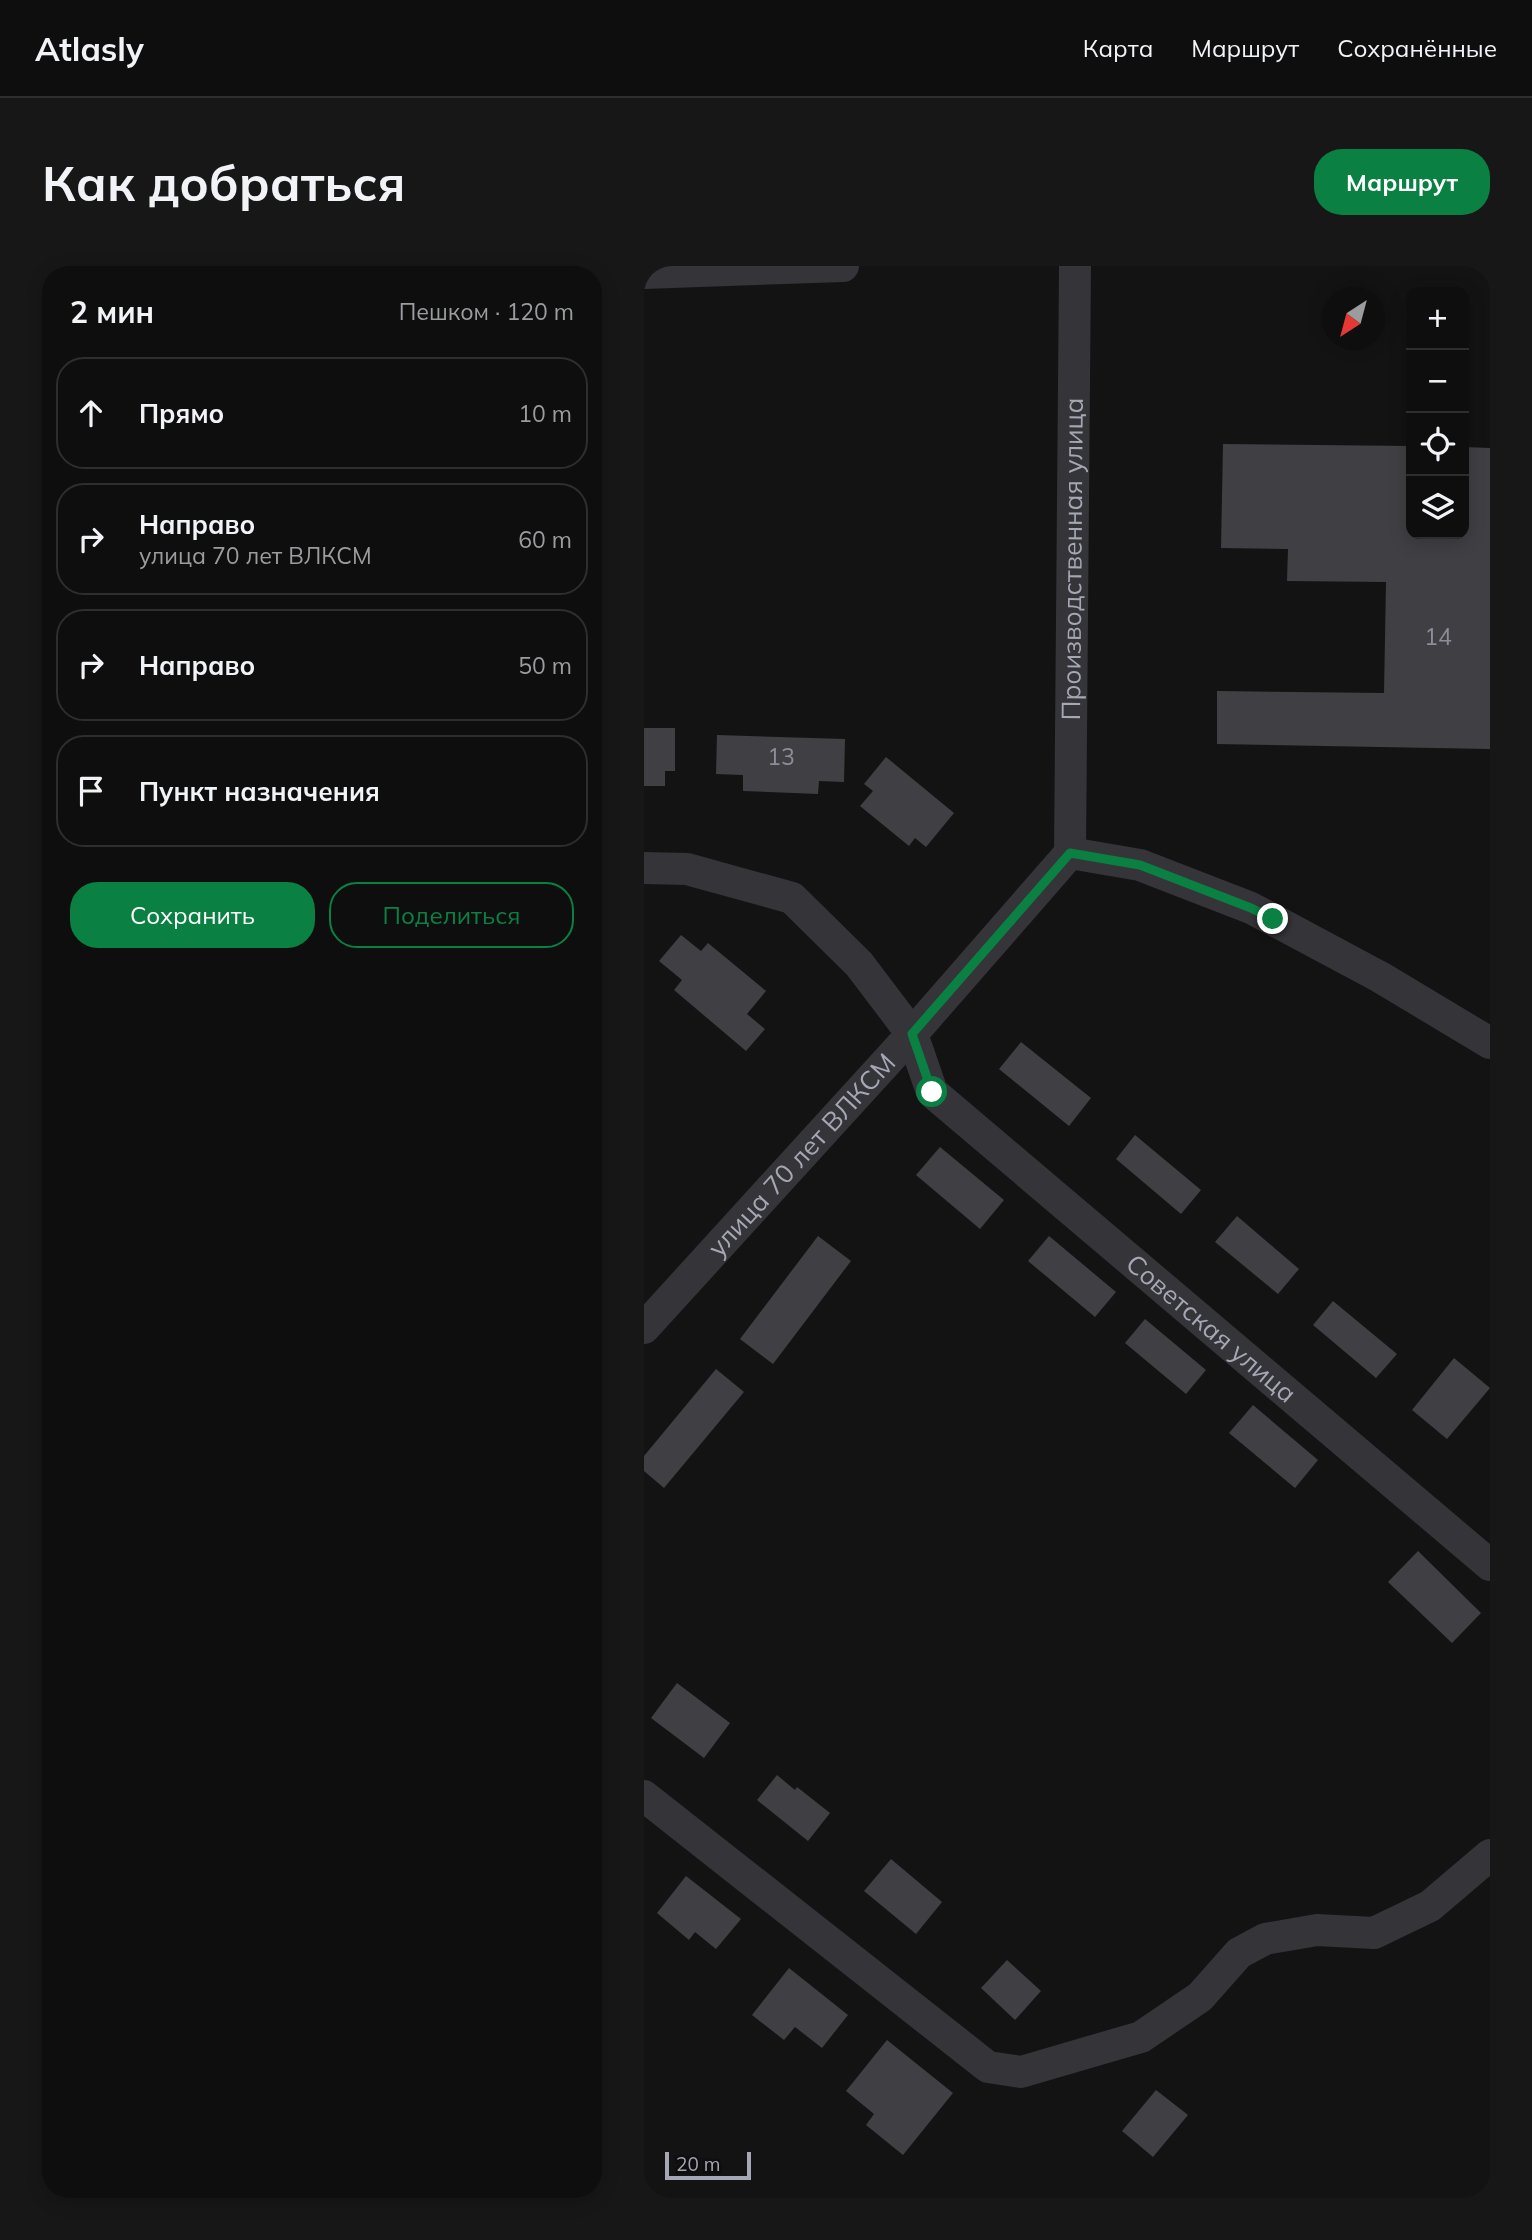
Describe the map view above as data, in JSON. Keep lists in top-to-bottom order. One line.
{"streets":{"street":["Производственная улица","улица 70 лет ВЛКСМ","Советская улица"]},"crossings":[["Производственная улица","улица 70 лет ВЛКСМ"],["улица 70 лет ВЛКСМ","Советская улица"]],"house_numbers":["14","13"],"scale_bar":"20 m","north":"bottom left","page":{"header":"Atlasly","nav":["Карта","Маршрут","Сохранённые"],"buttons":["Маршрут",["Сохранить","Поделиться"]],"title":"Как добраться","heading":["2 мин","Пешком · 120 m"],"map_buttons":["+","−"],"list":[["Прямо","10 m"],["Направо","улица 70 лет ВЛКСМ","60 m"],["Направо","50 m"],"Пункт назначения"],"scale":"20 m"}}
